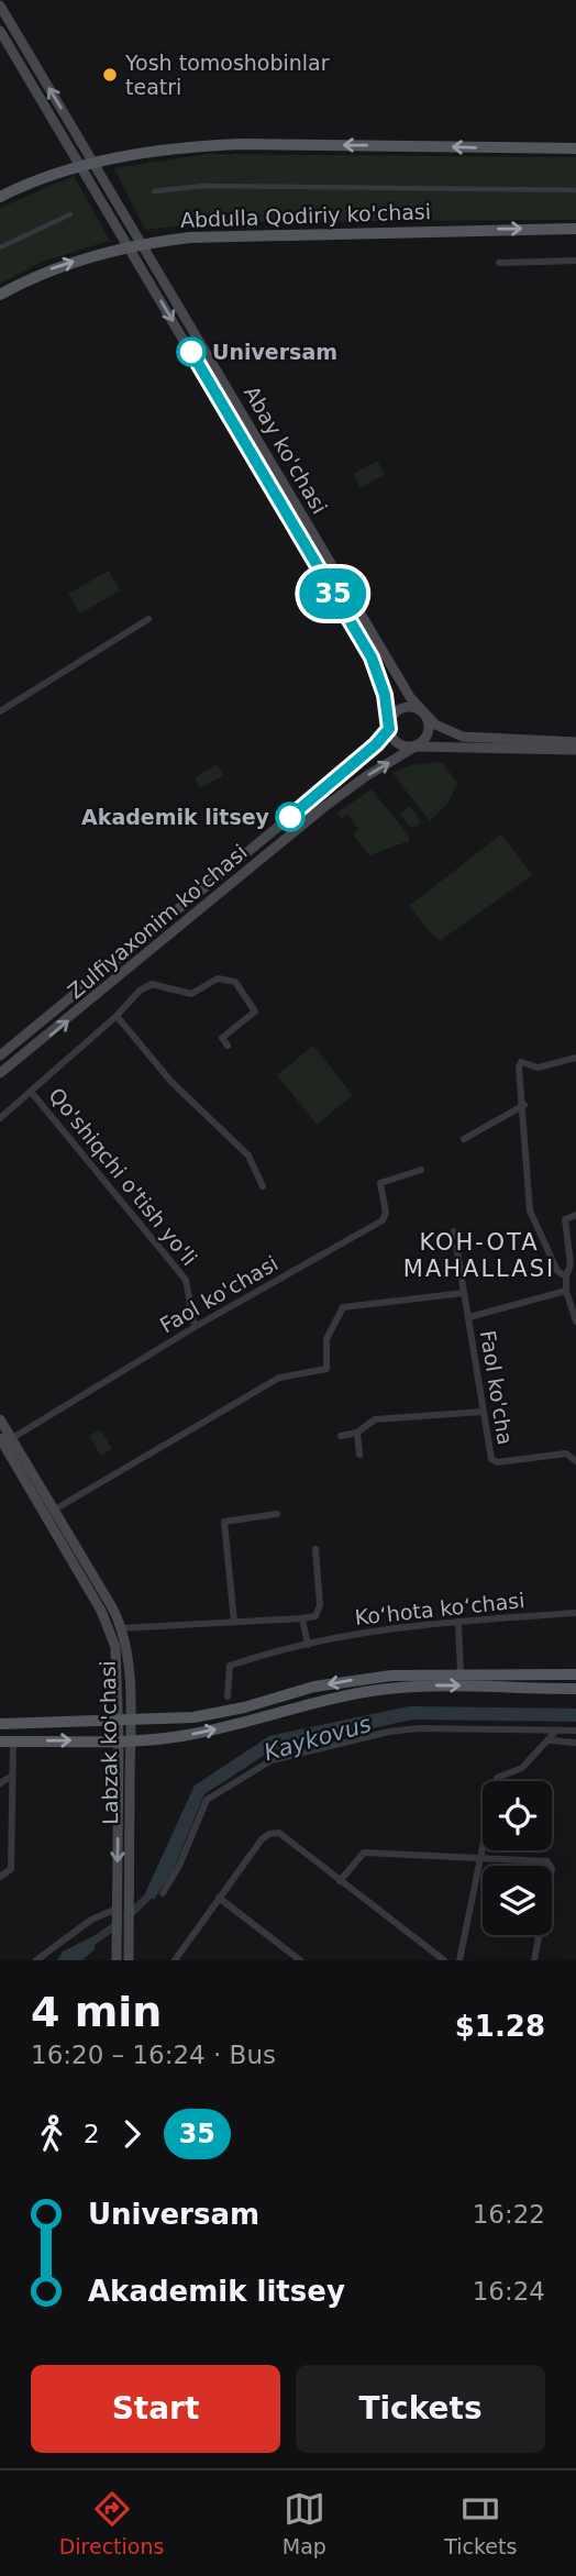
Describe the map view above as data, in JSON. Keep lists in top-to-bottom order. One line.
{"streets":{"main road":["Abdulla Qodiriy ko'chasi","Abay ko'chasi","Zulfiyaxonim ko'chasi","Labzak ko'chasi"],"street":["Qo'shiqchi o'tish yo'li","Faol ko'chasi","Faol ko'cha","Koʻhota koʻchasi"]},"crossings":[["Abdulla Qodiriy ko'chasi","Abay ko'chasi"],["Abay ko'chasi","Zulfiyaxonim ko'chasi"],["Qo'shiqchi o'tish yo'li","Faol ko'chasi"],["Faol ko'chasi","Labzak ko'chasi"]],"districts":["KOH-OTA MAHALLASI"],"water":["Kaykovus"],"places":["Yosh tomoshobinlar teatri","Universam","Akademik litsey"],"lines":["bus line 35"],"page":{"on_map":"35","heading":["4 min","16:20 – 16:24 · Bus","$1.28"],"legs":["2","35"],"list":[{"name":"Universam","value":"16:22"},{"name":"Akademik litsey","value":"16:24"}],"buttons":["Start","Tickets"],"tabs":["Directions","Map","Tickets"]}}
